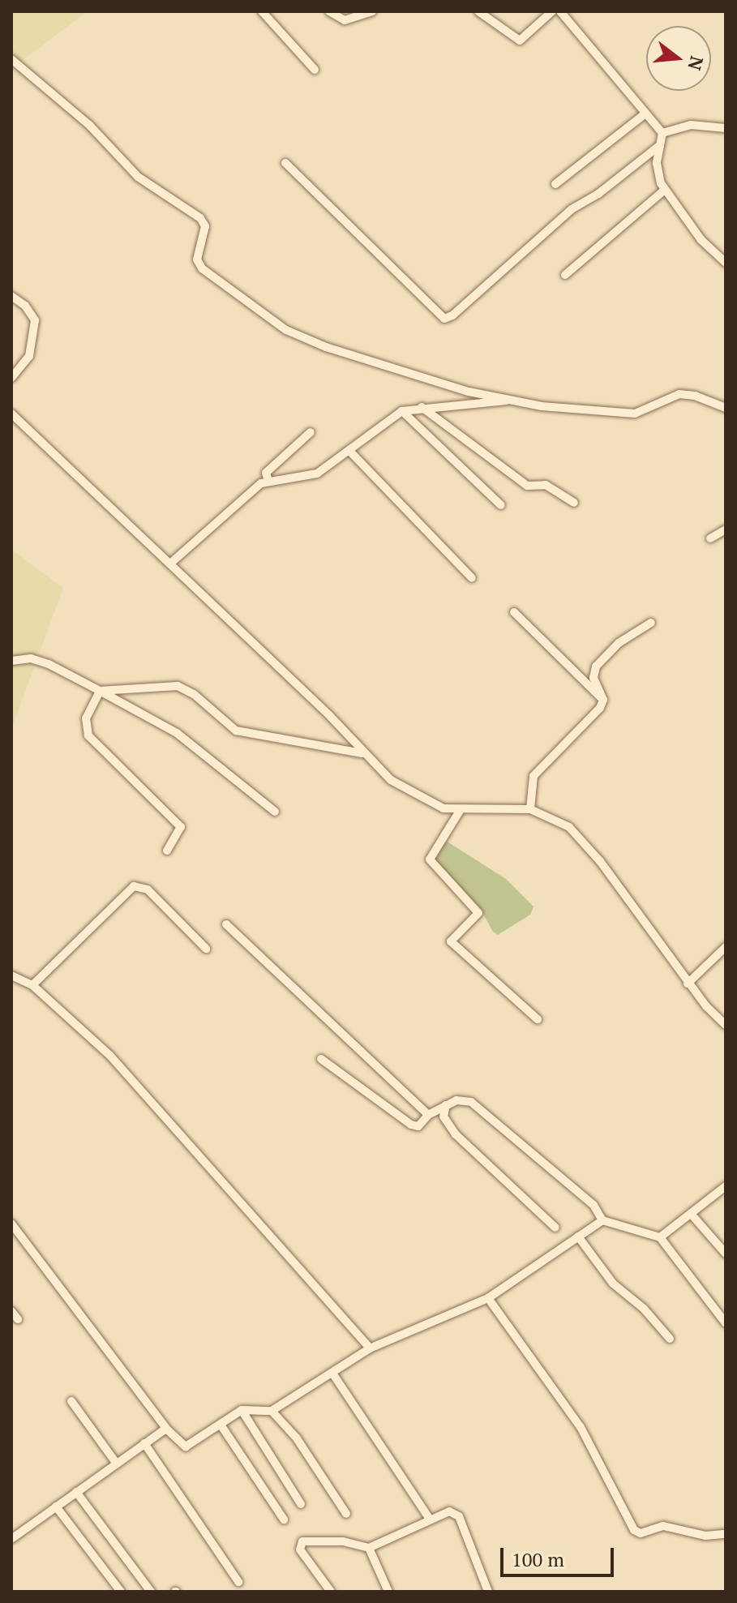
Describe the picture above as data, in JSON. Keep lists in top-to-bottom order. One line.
{"scale_bar":"100 m","north":"right"}
